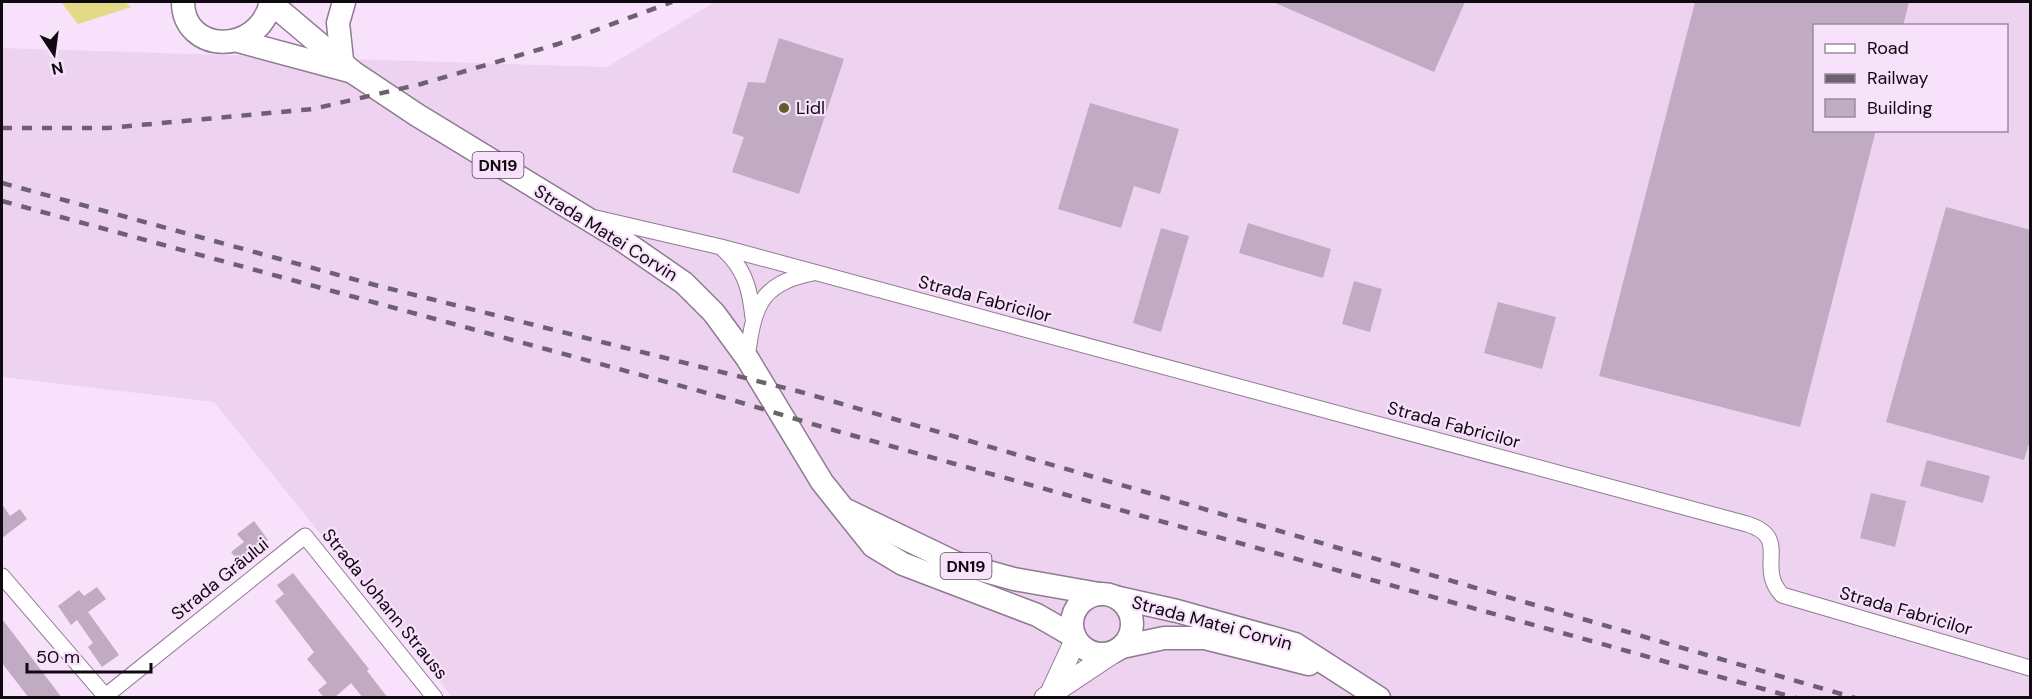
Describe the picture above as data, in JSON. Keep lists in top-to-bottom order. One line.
{"streets":{"main road":["DN19","Strada Matei Corvin"],"street":["Strada Fabricilor","Strada Grâului","Strada Johann Strauss"]},"crossings":[["DN19","Strada Matei Corvin"],["Strada Matei Corvin","Strada Fabricilor"],["Strada Grâului","Strada Johann Strauss"]],"places":["Lidl"],"legend":["Road","Railway","Building"],"scale_bar":"50 m","north":"bottom"}
